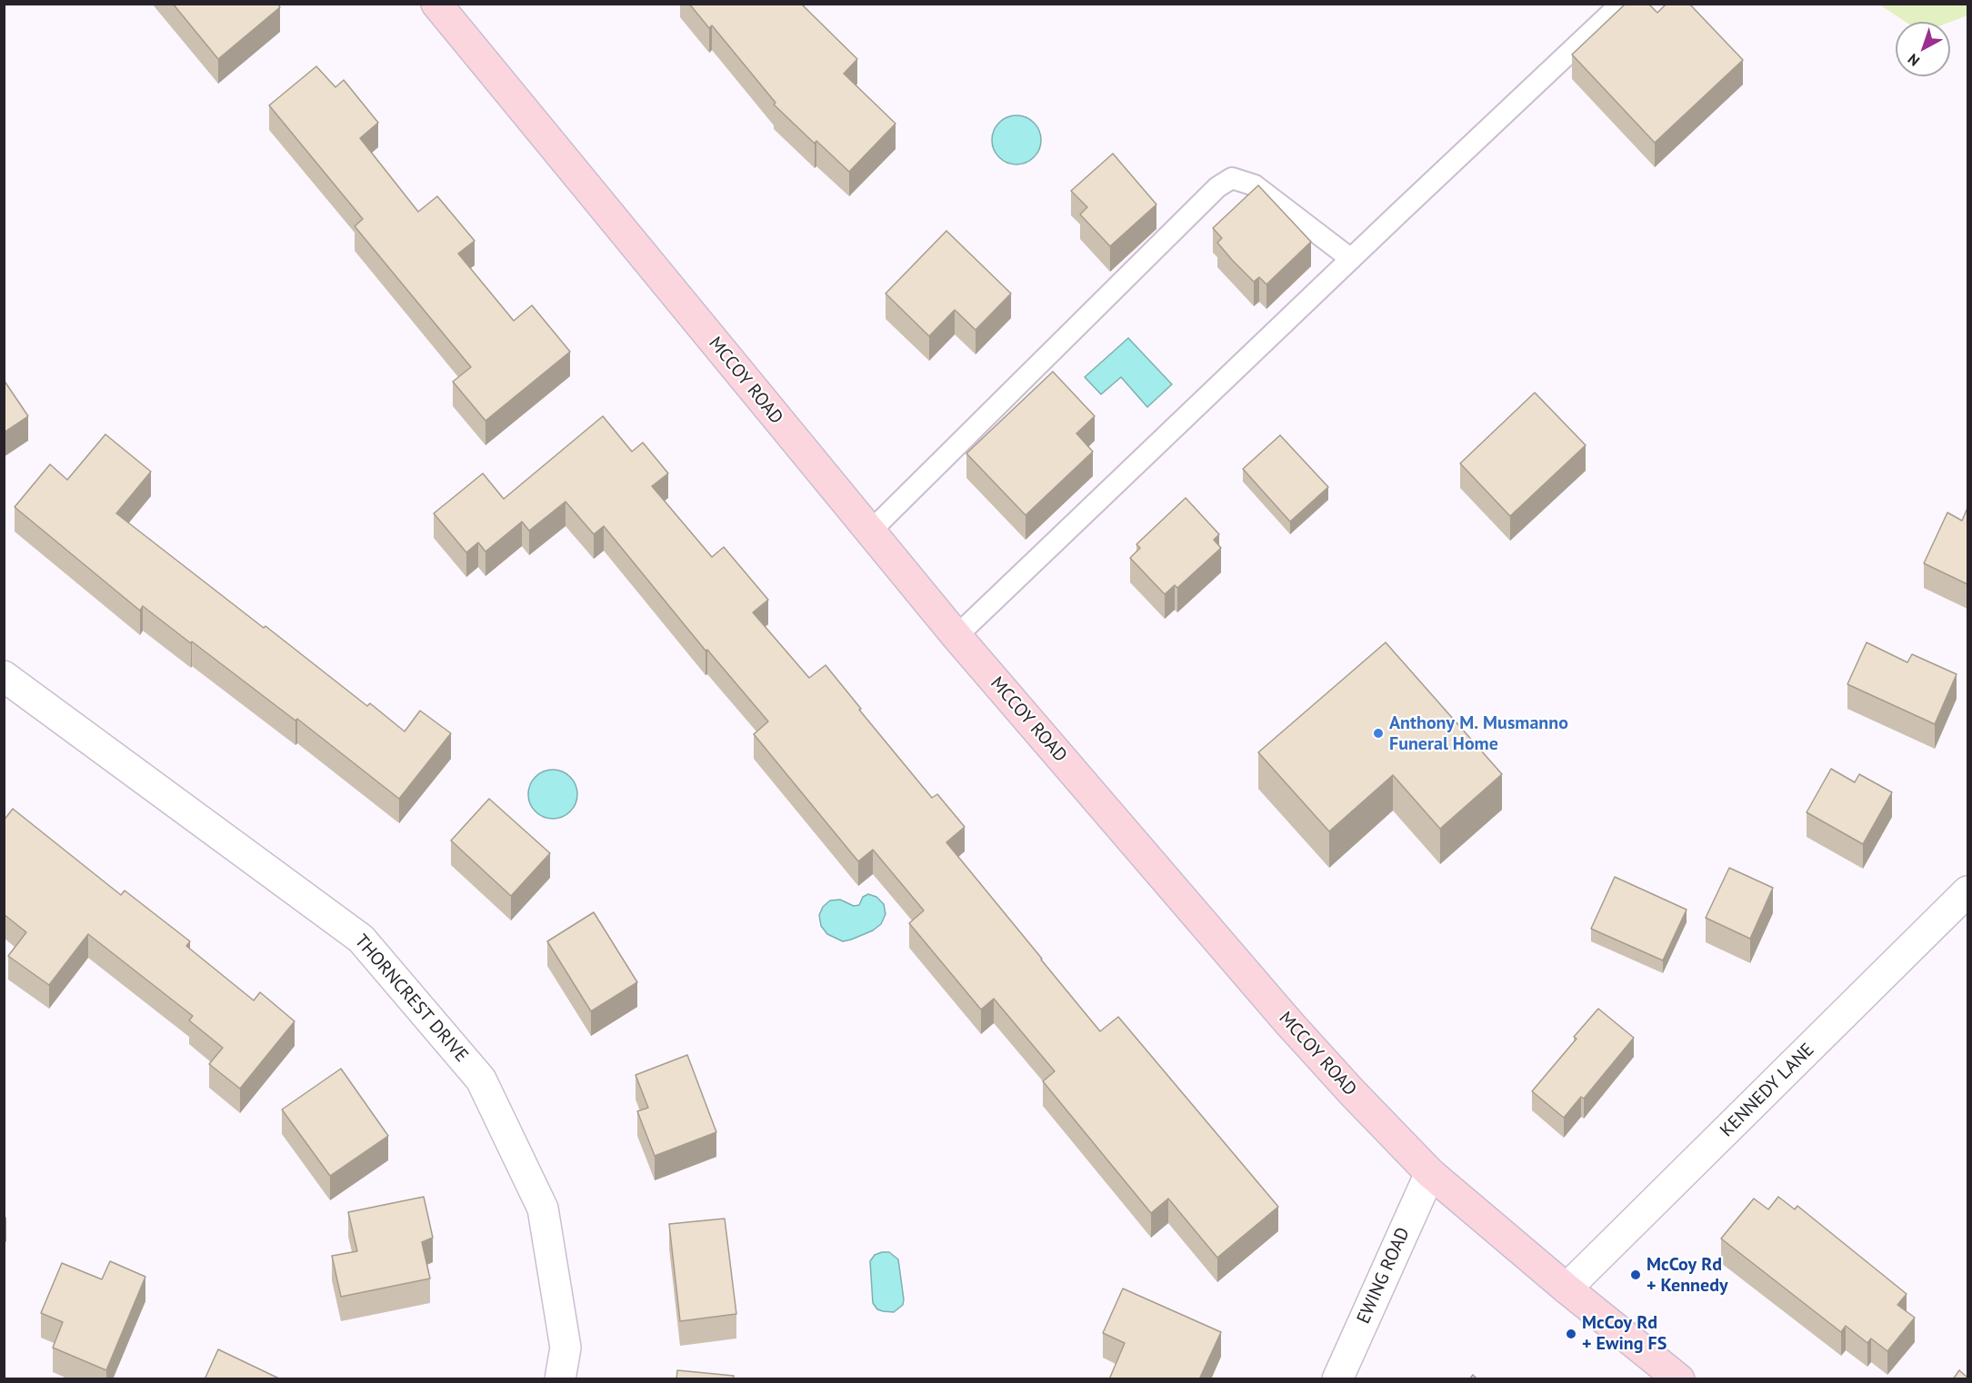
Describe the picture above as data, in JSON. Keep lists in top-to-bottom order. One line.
{"streets":{"street":["MCCOY ROAD","THORNCREST DRIVE","KENNEDY LANE","EWING ROAD"]},"crossings":[["MCCOY ROAD","KENNEDY LANE"],["MCCOY ROAD","EWING ROAD"]],"places":["Anthony M. Musmanno Funeral Home","McCoy Rd + Kennedy","McCoy Rd + Ewing FS"],"north":"bottom left"}
